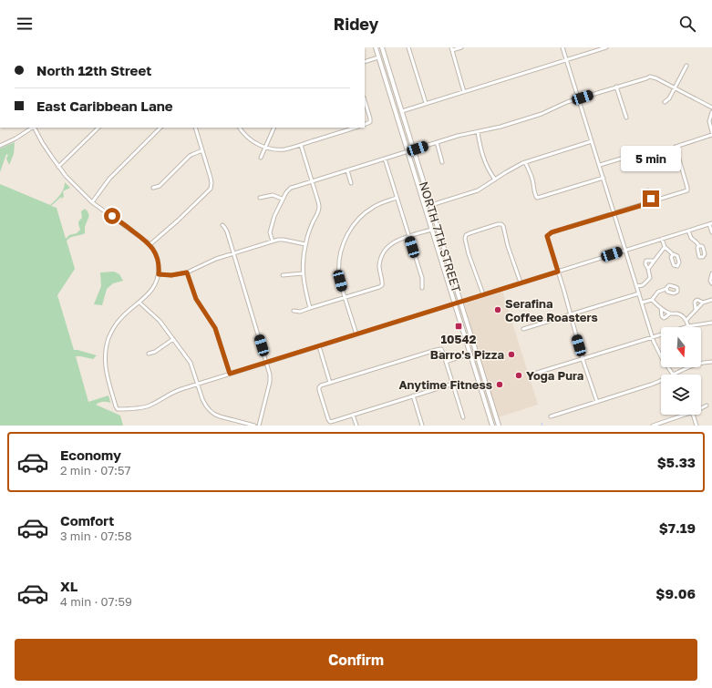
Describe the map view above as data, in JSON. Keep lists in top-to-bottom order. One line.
{"streets":{"main road":["NORTH 7TH STREET"]},"places":{"other":["Serafina Coffee Roasters","Barro's Pizza","Yoga Pura","Anytime Fitness"],"transit":["10542"]},"north":"bottom","page":{"header":"Ridey","banner":["North 12th Street","East Caribbean Lane"],"bubble":"5 min","list":[{"name":"Economy","note":"2 min · 07:57","value":"$5.33"},{"name":"Comfort","note":"3 min · 07:58","value":"$7.19"},{"name":"XL","note":"4 min · 07:59","value":"$9.06"}],"buttons":"Confirm"}}
